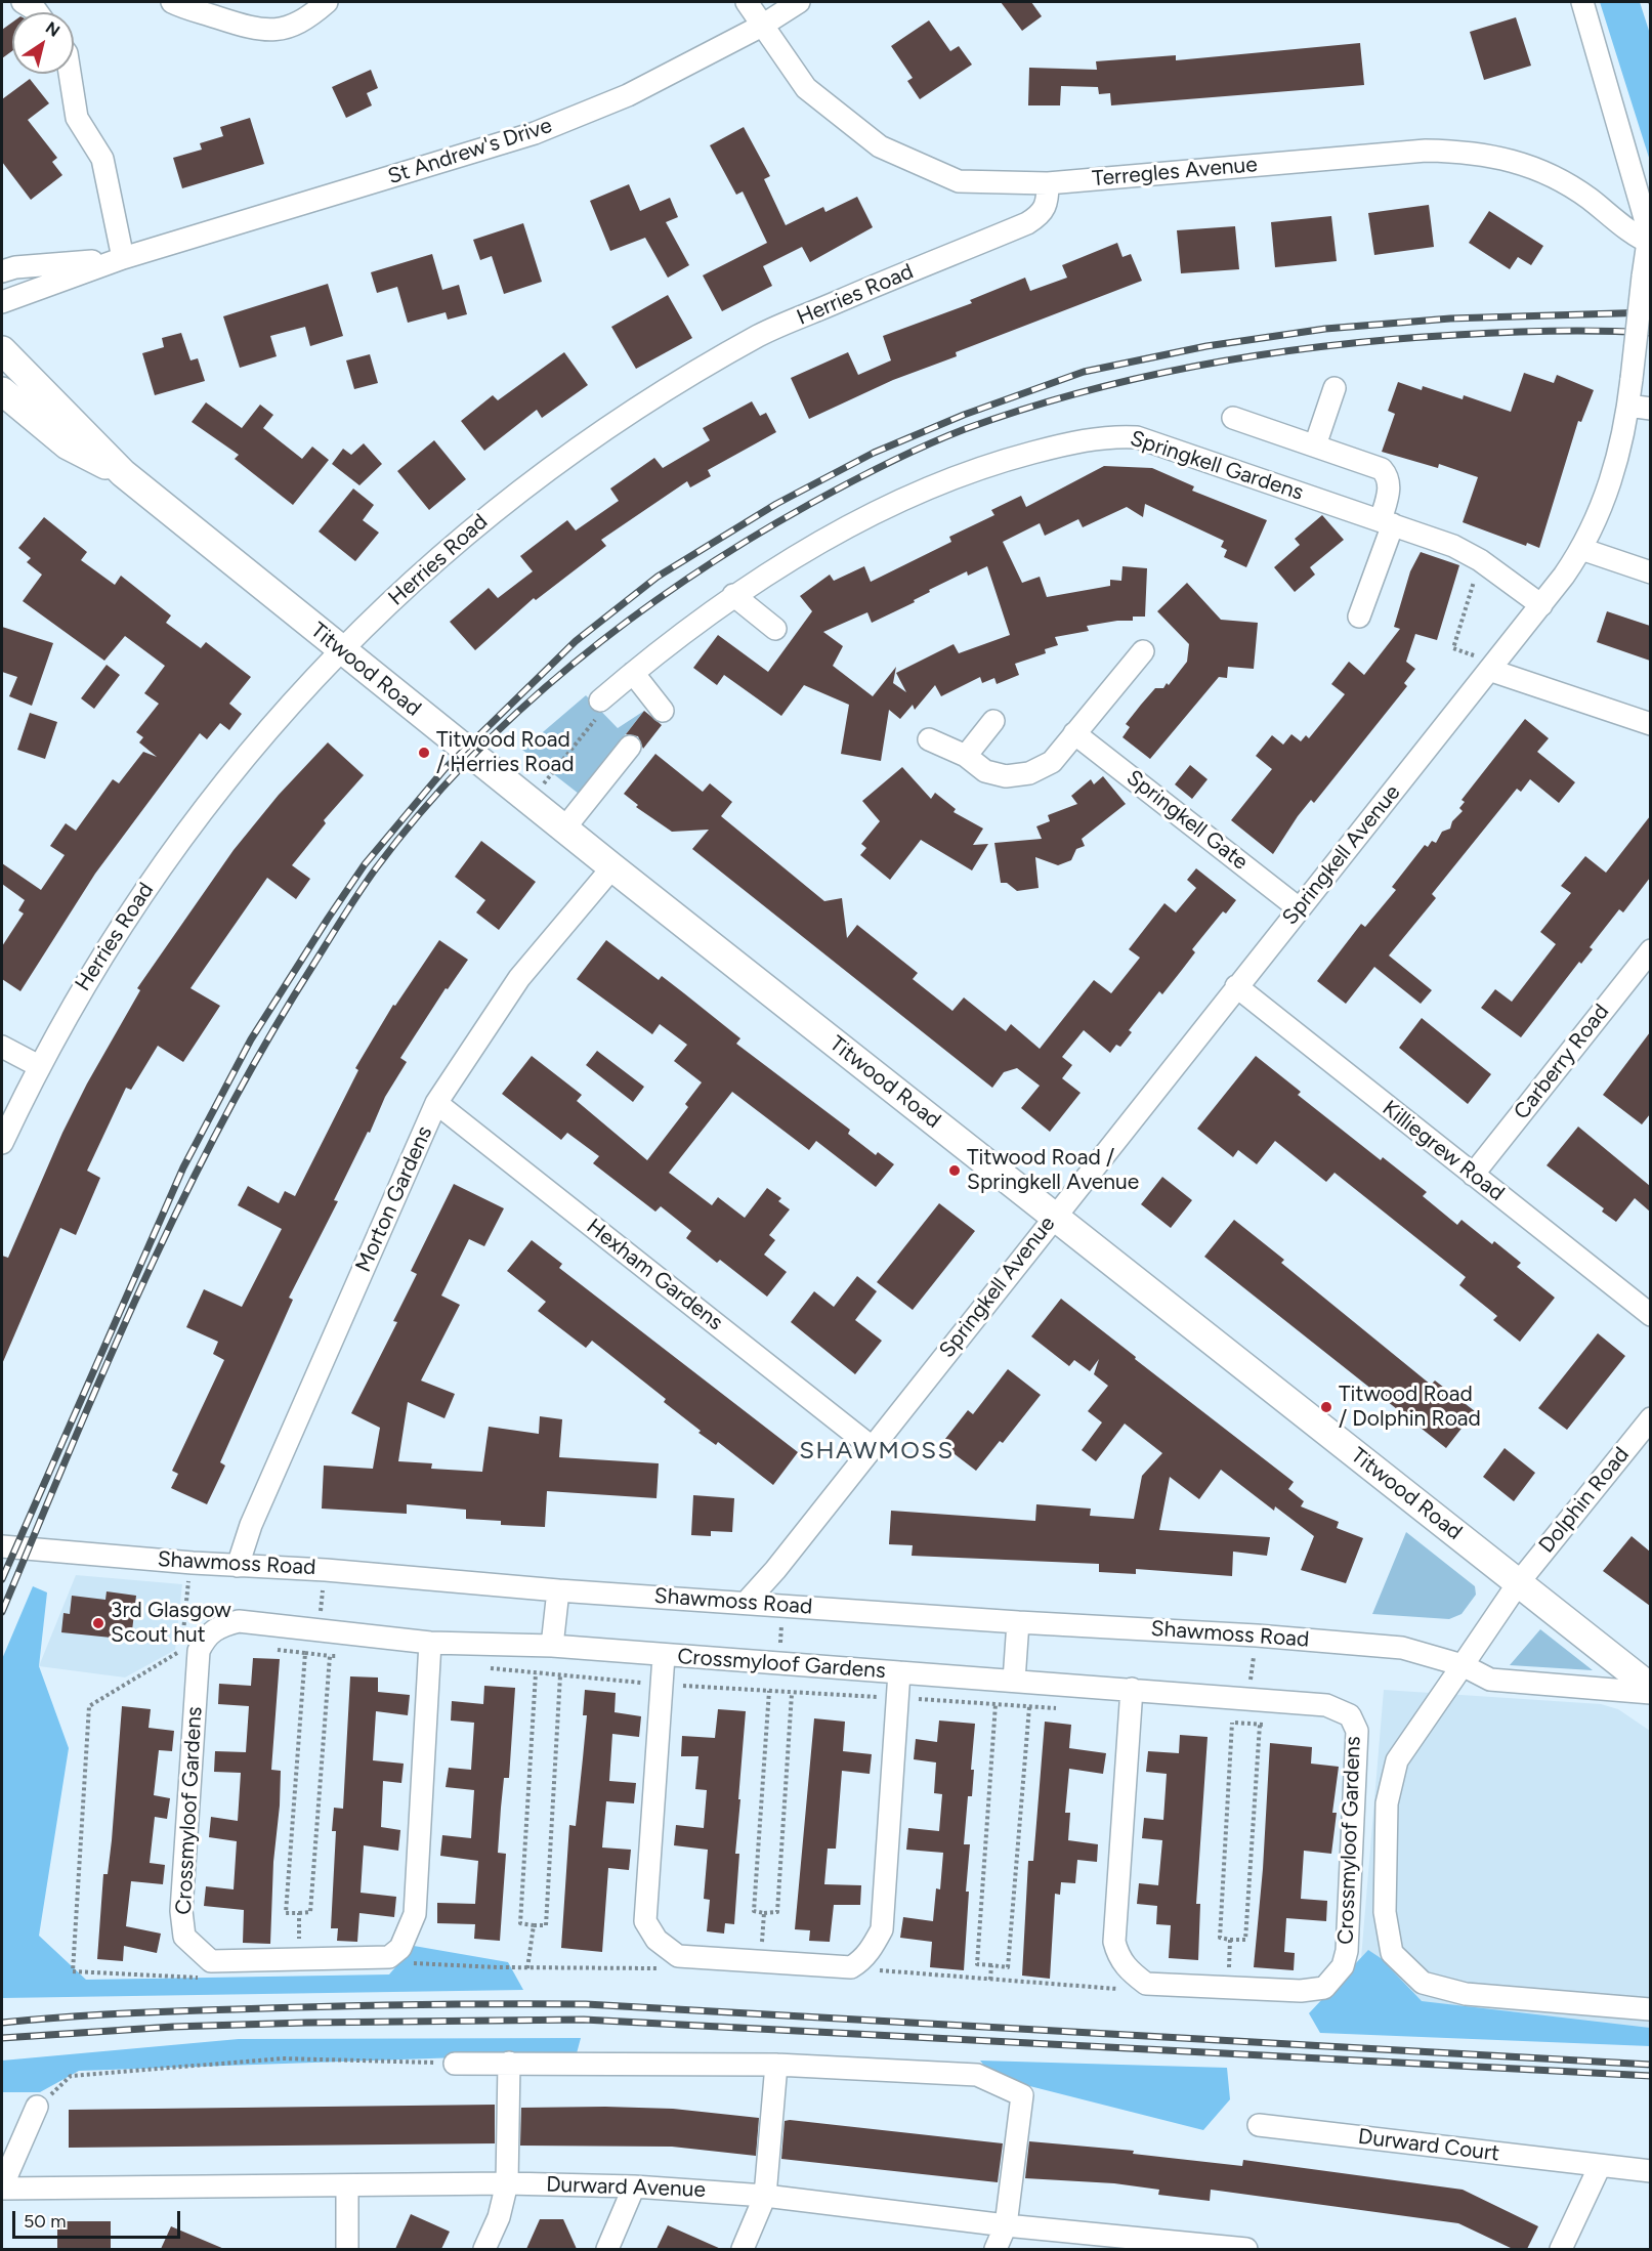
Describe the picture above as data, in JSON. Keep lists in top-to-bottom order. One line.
{"streets":{"main road":["Titwood Road"],"street":["St Andrew's Drive","Terregles Avenue","Herries Road","Springkell Gardens","Springkell Gate","Springkell Avenue","Carberry Road","Killiegrew Road","Morton Gardens","Hexham Gardens","Dolphin Road","Shawmoss Road","Crossmyloof Gardens","Durward Court","Durward Avenue"]},"crossings":[["St Andrew's Drive","Terregles Avenue"],["Terregles Avenue","Herries Road"],["Terregles Avenue","Springkell Avenue"],["Herries Road","Titwood Road"],["Springkell Gardens","Springkell Avenue"],["Titwood Road","Springkell Avenue"],["Titwood Road","Morton Gardens"],["Titwood Road","Dolphin Road"],["Springkell Gate","Springkell Avenue"],["Springkell Avenue","Killiegrew Road"],["Springkell Avenue","Hexham Gardens"],["Springkell Avenue","Shawmoss Road"],["Carberry Road","Killiegrew Road"],["Morton Gardens","Hexham Gardens"],["Morton Gardens","Shawmoss Road"]],"districts":["SHAWMOSS"],"places":["Titwood Road / Herries Road","Titwood Road / Springkell Avenue","Titwood Road / Dolphin Road","3rd Glasgow Scout hut"],"scale_bar":"50 m","north":"top right"}
